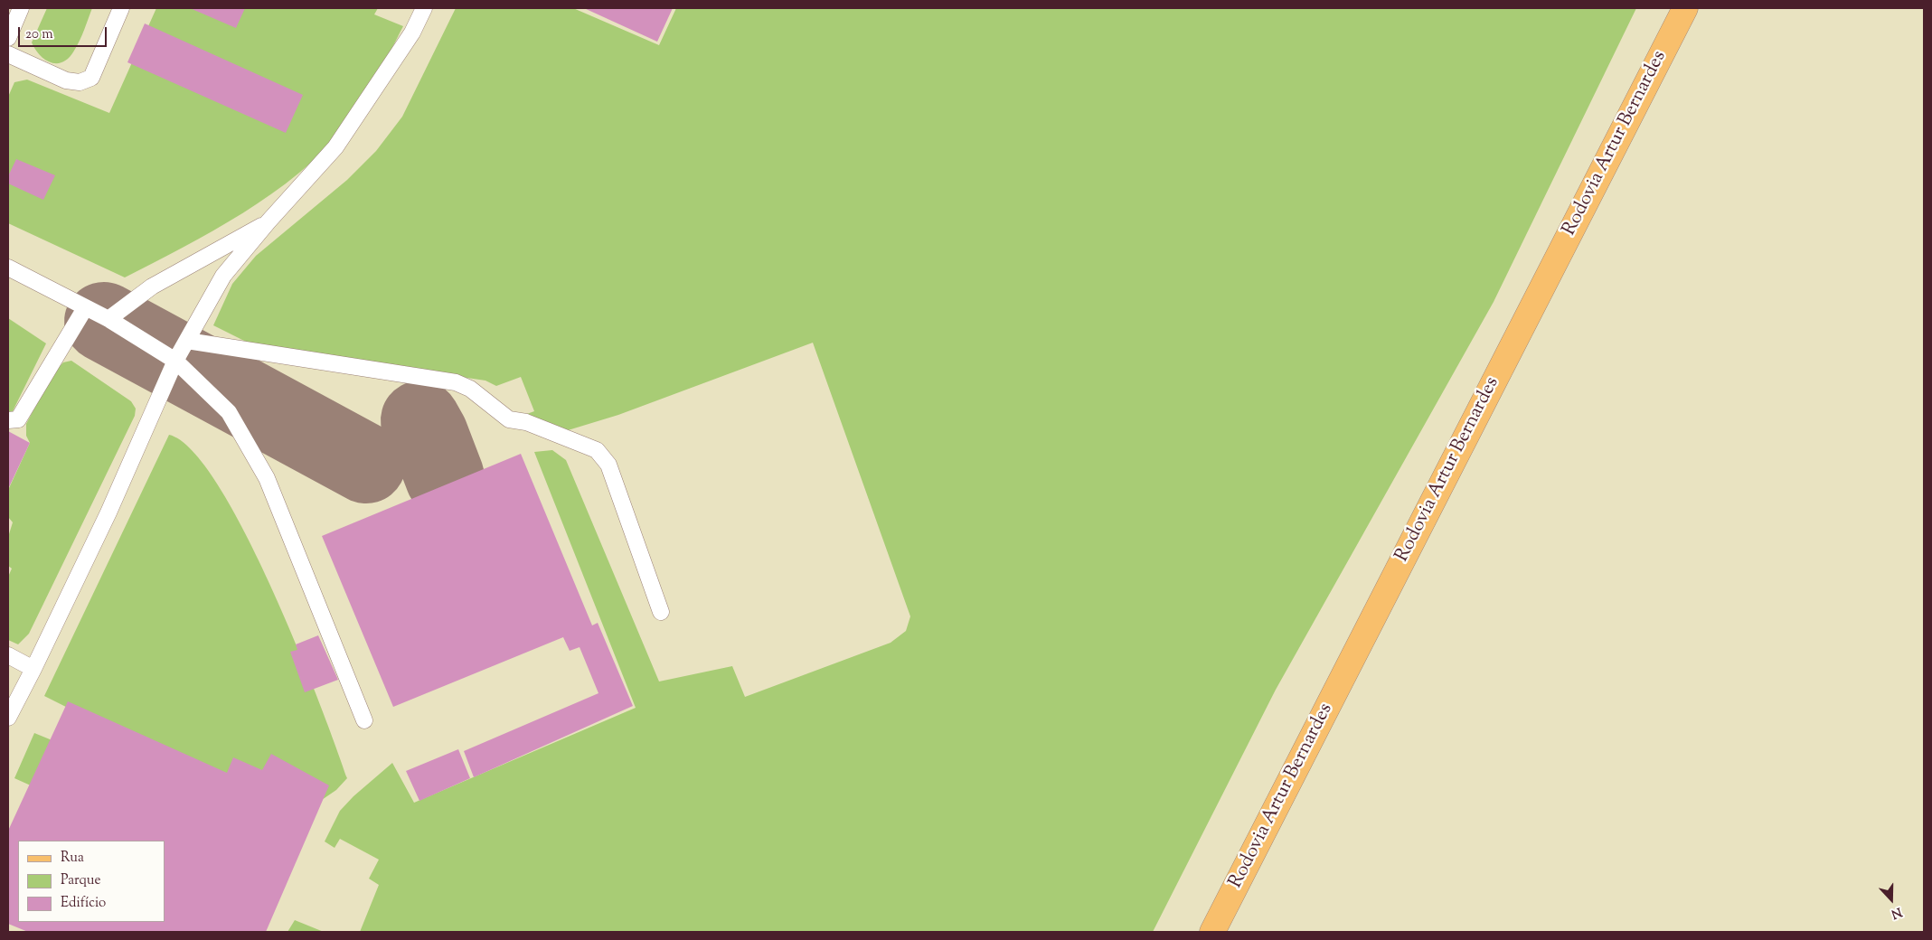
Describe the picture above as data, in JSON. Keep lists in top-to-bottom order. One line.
{"streets":{"main road":["Rodovia Artur Bernardes"]},"legend":["Rua","Parque","Edifício"],"scale_bar":"20 m","north":"bottom"}
